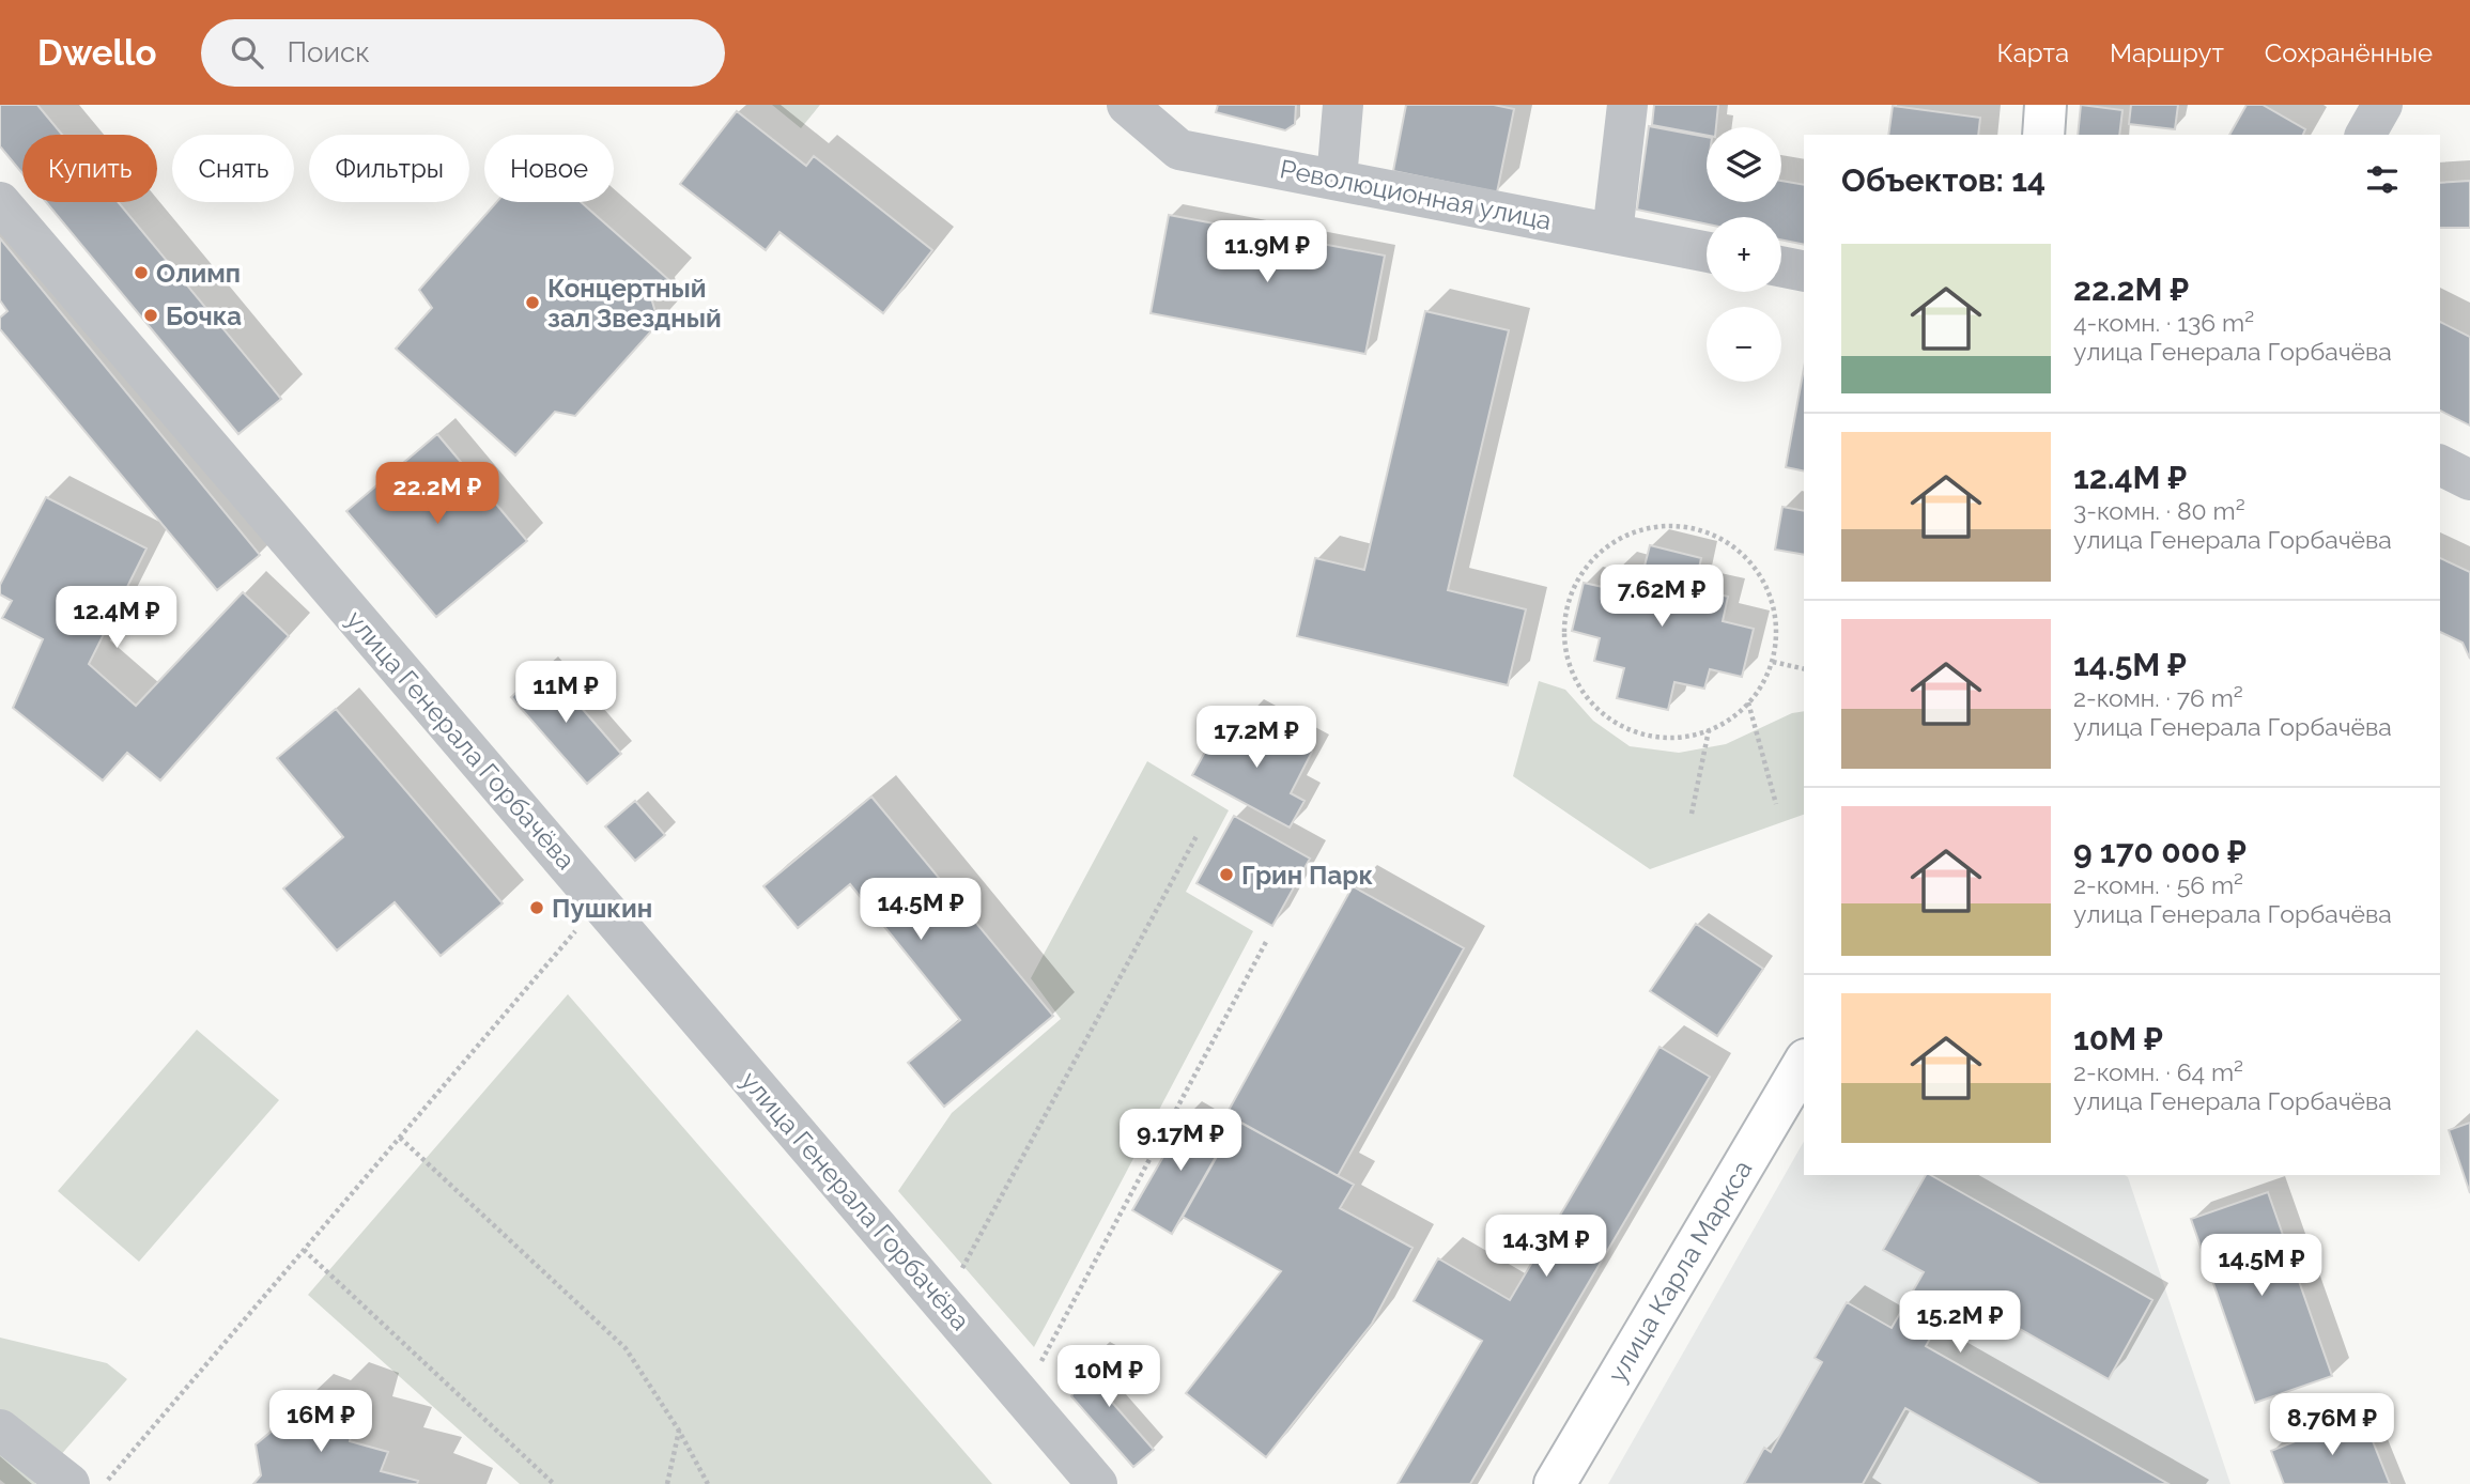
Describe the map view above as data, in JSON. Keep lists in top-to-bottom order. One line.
{"streets":{"main road":["улица Карла Маркса"],"street":["Революционная улица","улица Генерала Горбачёва"]},"places":["Олимп","Концертный зал Звездный","Бочка","Грин Парк","Пушкин"],"page":{"header":"Dwello","search":"Поиск","nav":["Карта","Маршрут","Сохранённые"],"map_buttons":["+","−"],"chip":["Купить","Снять","Фильтры","Новое"],"heading":"Объектов: 14","price":["11.9M ₽","22.2M ₽","7.62M ₽","12.4M ₽","11M ₽","17.2M ₽","14.5M ₽","9.17M ₽","14.3M ₽","14.5M ₽","15.2M ₽","10M ₽","16M ₽","8.76M ₽"],"list":[{"name":"22.2M ₽","note":"4-комн. · 136 m² · улица Генерала Горбачёва"},{"name":"12.4M ₽","note":"3-комн. · 80 m² · улица Генерала Горбачёва"},{"name":"14.5M ₽","note":"2-комн. · 76 m² · улица Генерала Горбачёва"},{"name":"9 170 000 ₽","note":"2-комн. · 56 m² · улица Генерала Горбачёва"},{"name":"10M ₽","note":"2-комн. · 64 m² · улица Генерала Горбачёва"}]}}
